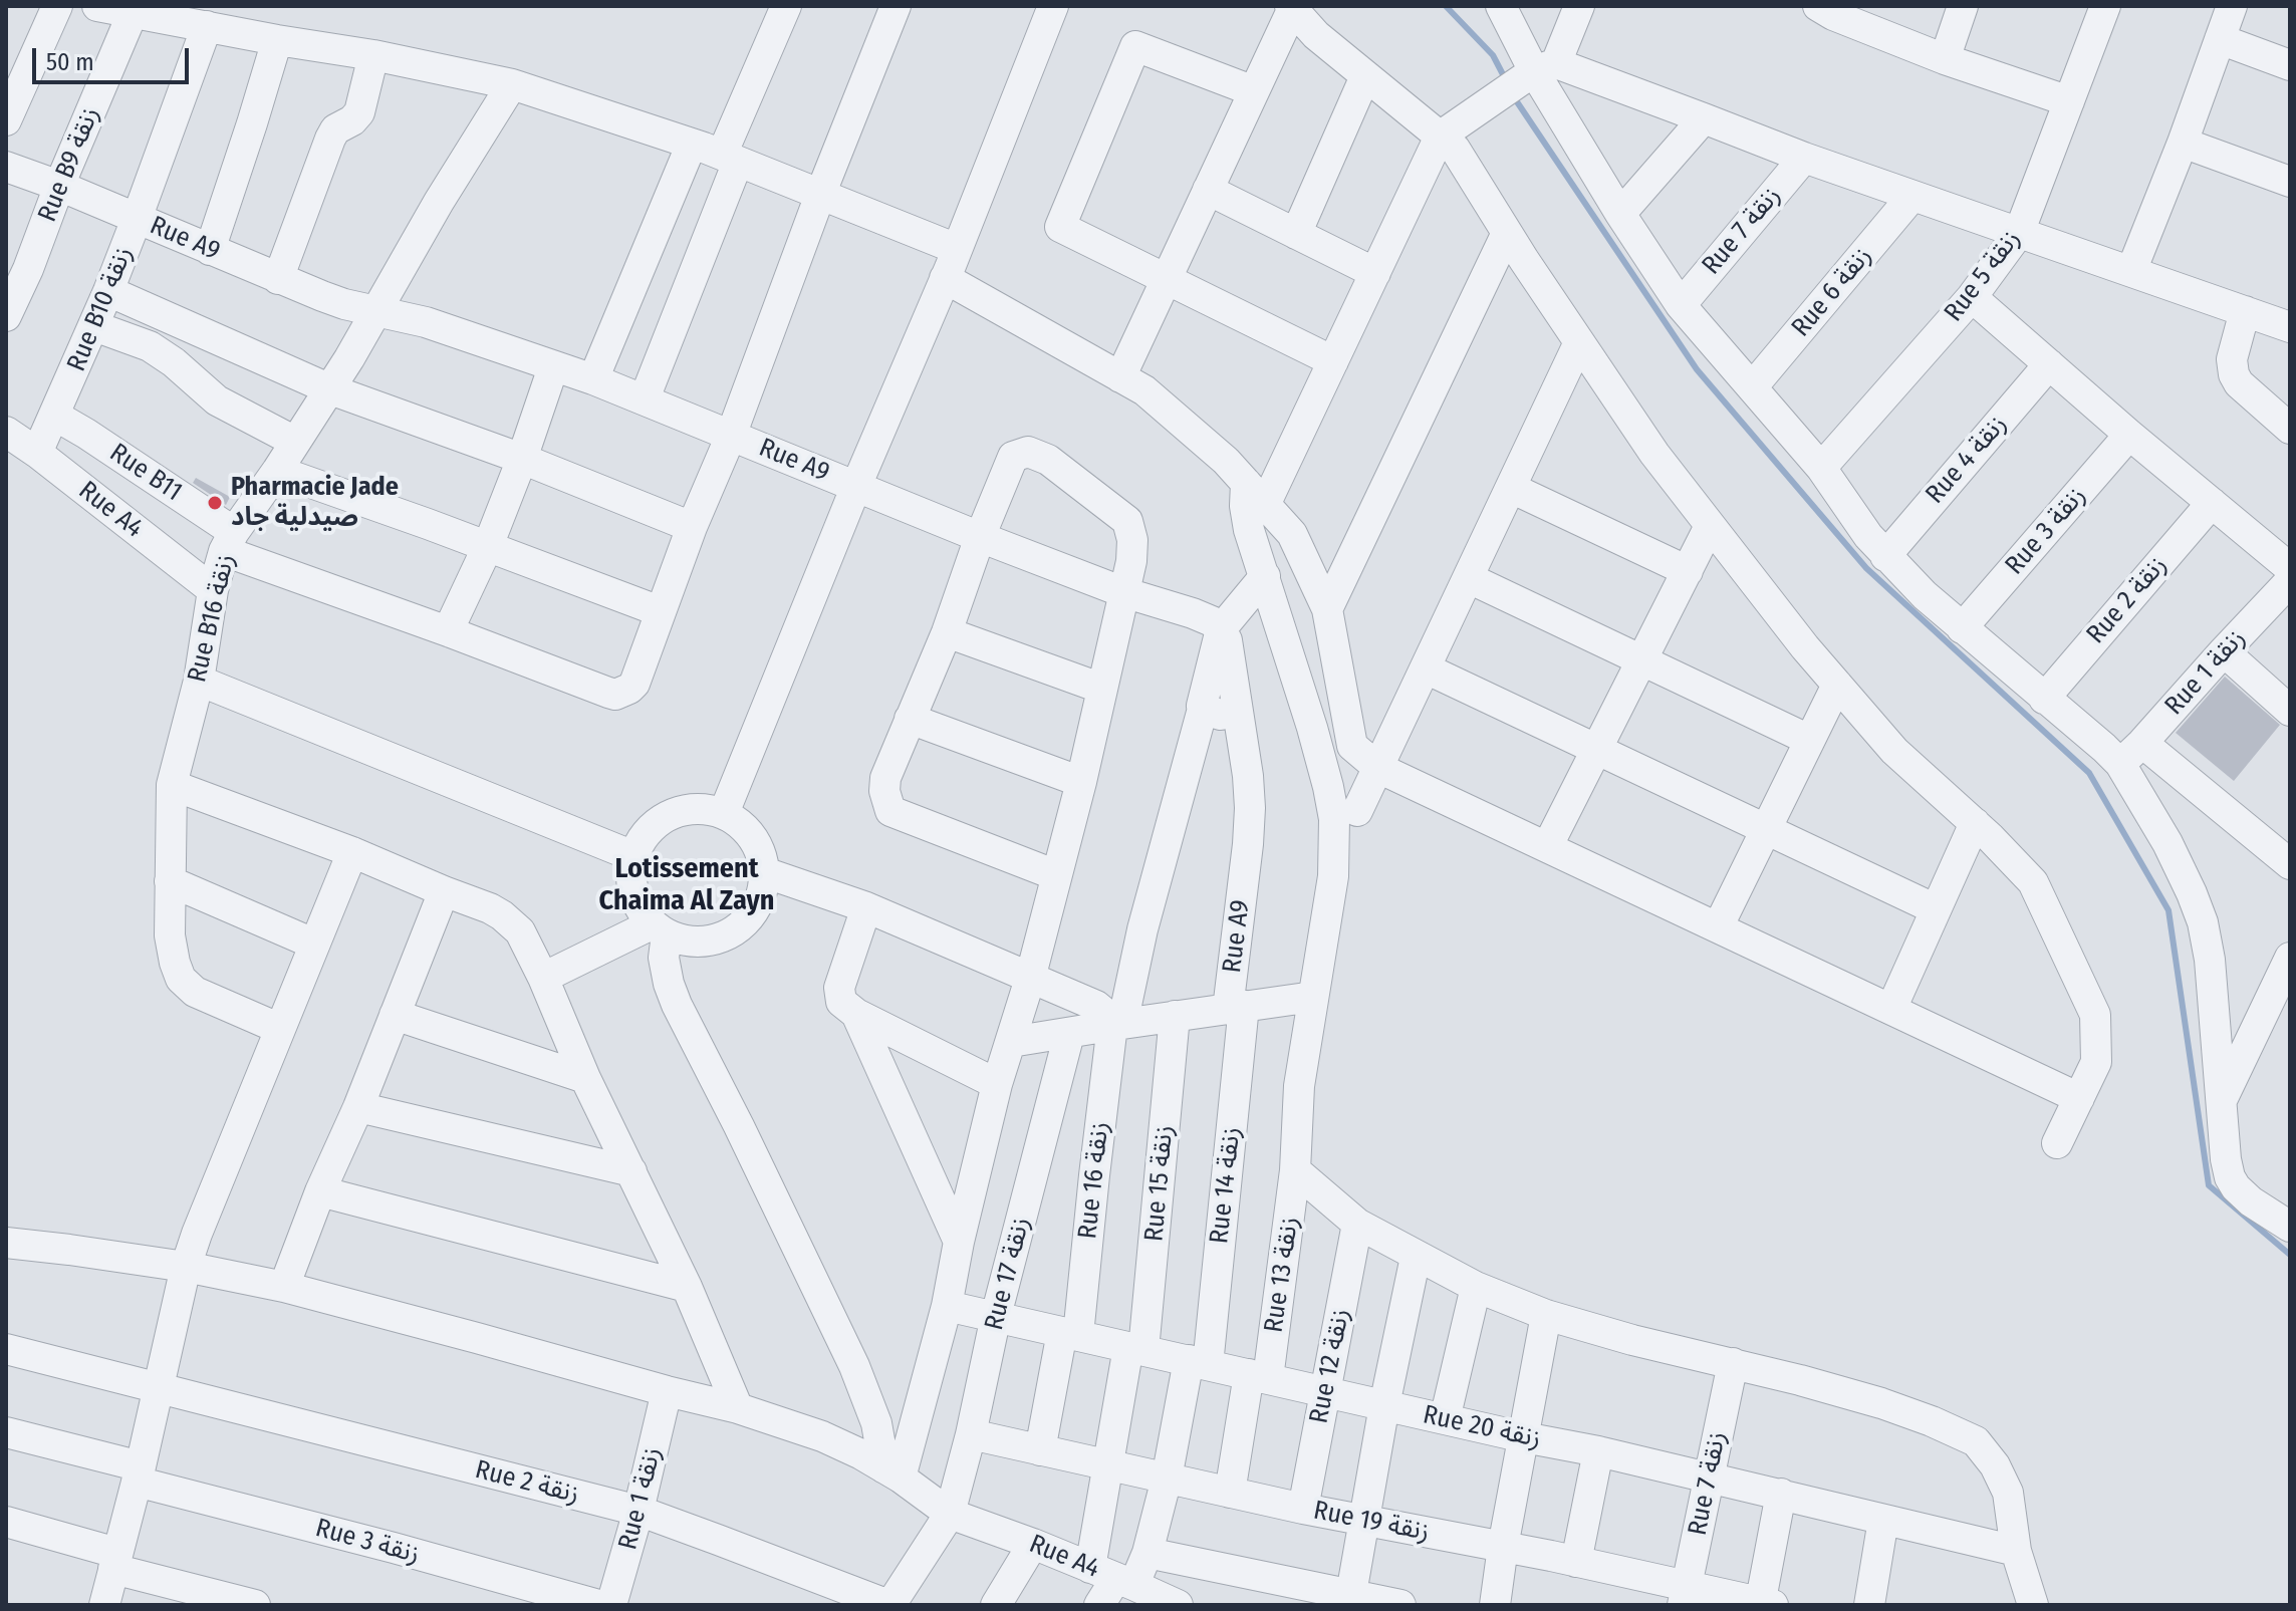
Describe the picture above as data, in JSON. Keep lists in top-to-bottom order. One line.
{"streets":{"street":["Rue B9 زنقة","Rue 7 زنقة","Rue A9","Rue 5 زنقة","Rue 6 زنقة","Rue B10 زنقة","Rue 4 زنقة","Rue B11","Rue A4","Rue 3 زنقة","Rue 2 زنقة","Rue B16 زنقة","Rue 1 زنقة","Rue 16 زنقة","Rue 15 زنقة","Rue 14 زنقة","Rue 17 زنقة","Rue 13 زنقة","Rue 12 زنقة","Rue 20 زنقة","Rue 19 زنقة"]},"crossings":[["Rue B9 زنقة","Rue A9"],["Rue 7 زنقة","Rue 20 زنقة"],["Rue 7 زنقة","Rue 19 زنقة"],["Rue A9","Rue B10 زنقة"],["Rue A9","Rue B16 زنقة"],["Rue A9","Rue 16 زنقة"],["Rue A9","Rue 14 زنقة"],["Rue B10 زنقة","Rue B11"],["Rue B10 زنقة","Rue A4"],["Rue B11","Rue B16 زنقة"],["Rue A4","Rue B16 زنقة"],["Rue A4","Rue 1 زنقة"],["Rue A4","Rue 15 زنقة"],["Rue A4","Rue 14 زنقة"],["Rue A4","Rue 17 زنقة"],["Rue 2 زنقة","Rue 1 زنقة"],["Rue 2 زنقة","Rue 17 زنقة"],["Rue 16 زنقة","Rue 20 زنقة"],["Rue 16 زنقة","Rue 19 زنقة"],["Rue 15 زنقة","Rue 14 زنقة"],["Rue 15 زنقة","Rue 20 زنقة"],["Rue 15 زنقة","Rue 19 زنقة"],["Rue 14 زنقة","Rue 20 زنقة"],["Rue 14 زنقة","Rue 19 زنقة"],["Rue 17 زنقة","Rue 20 زنقة"],["Rue 17 زنقة","Rue 19 زنقة"],["Rue 13 زنقة","Rue 20 زنقة"],["Rue 13 زنقة","Rue 19 زنقة"],["Rue 12 زنقة","Rue 20 زنقة"],["Rue 12 زنقة","Rue 19 زنقة"]],"districts":["Lotissement Chaima Al Zayn"],"places":["Pharmacie Jade صيدلية جاد"],"scale_bar":"50 m"}
